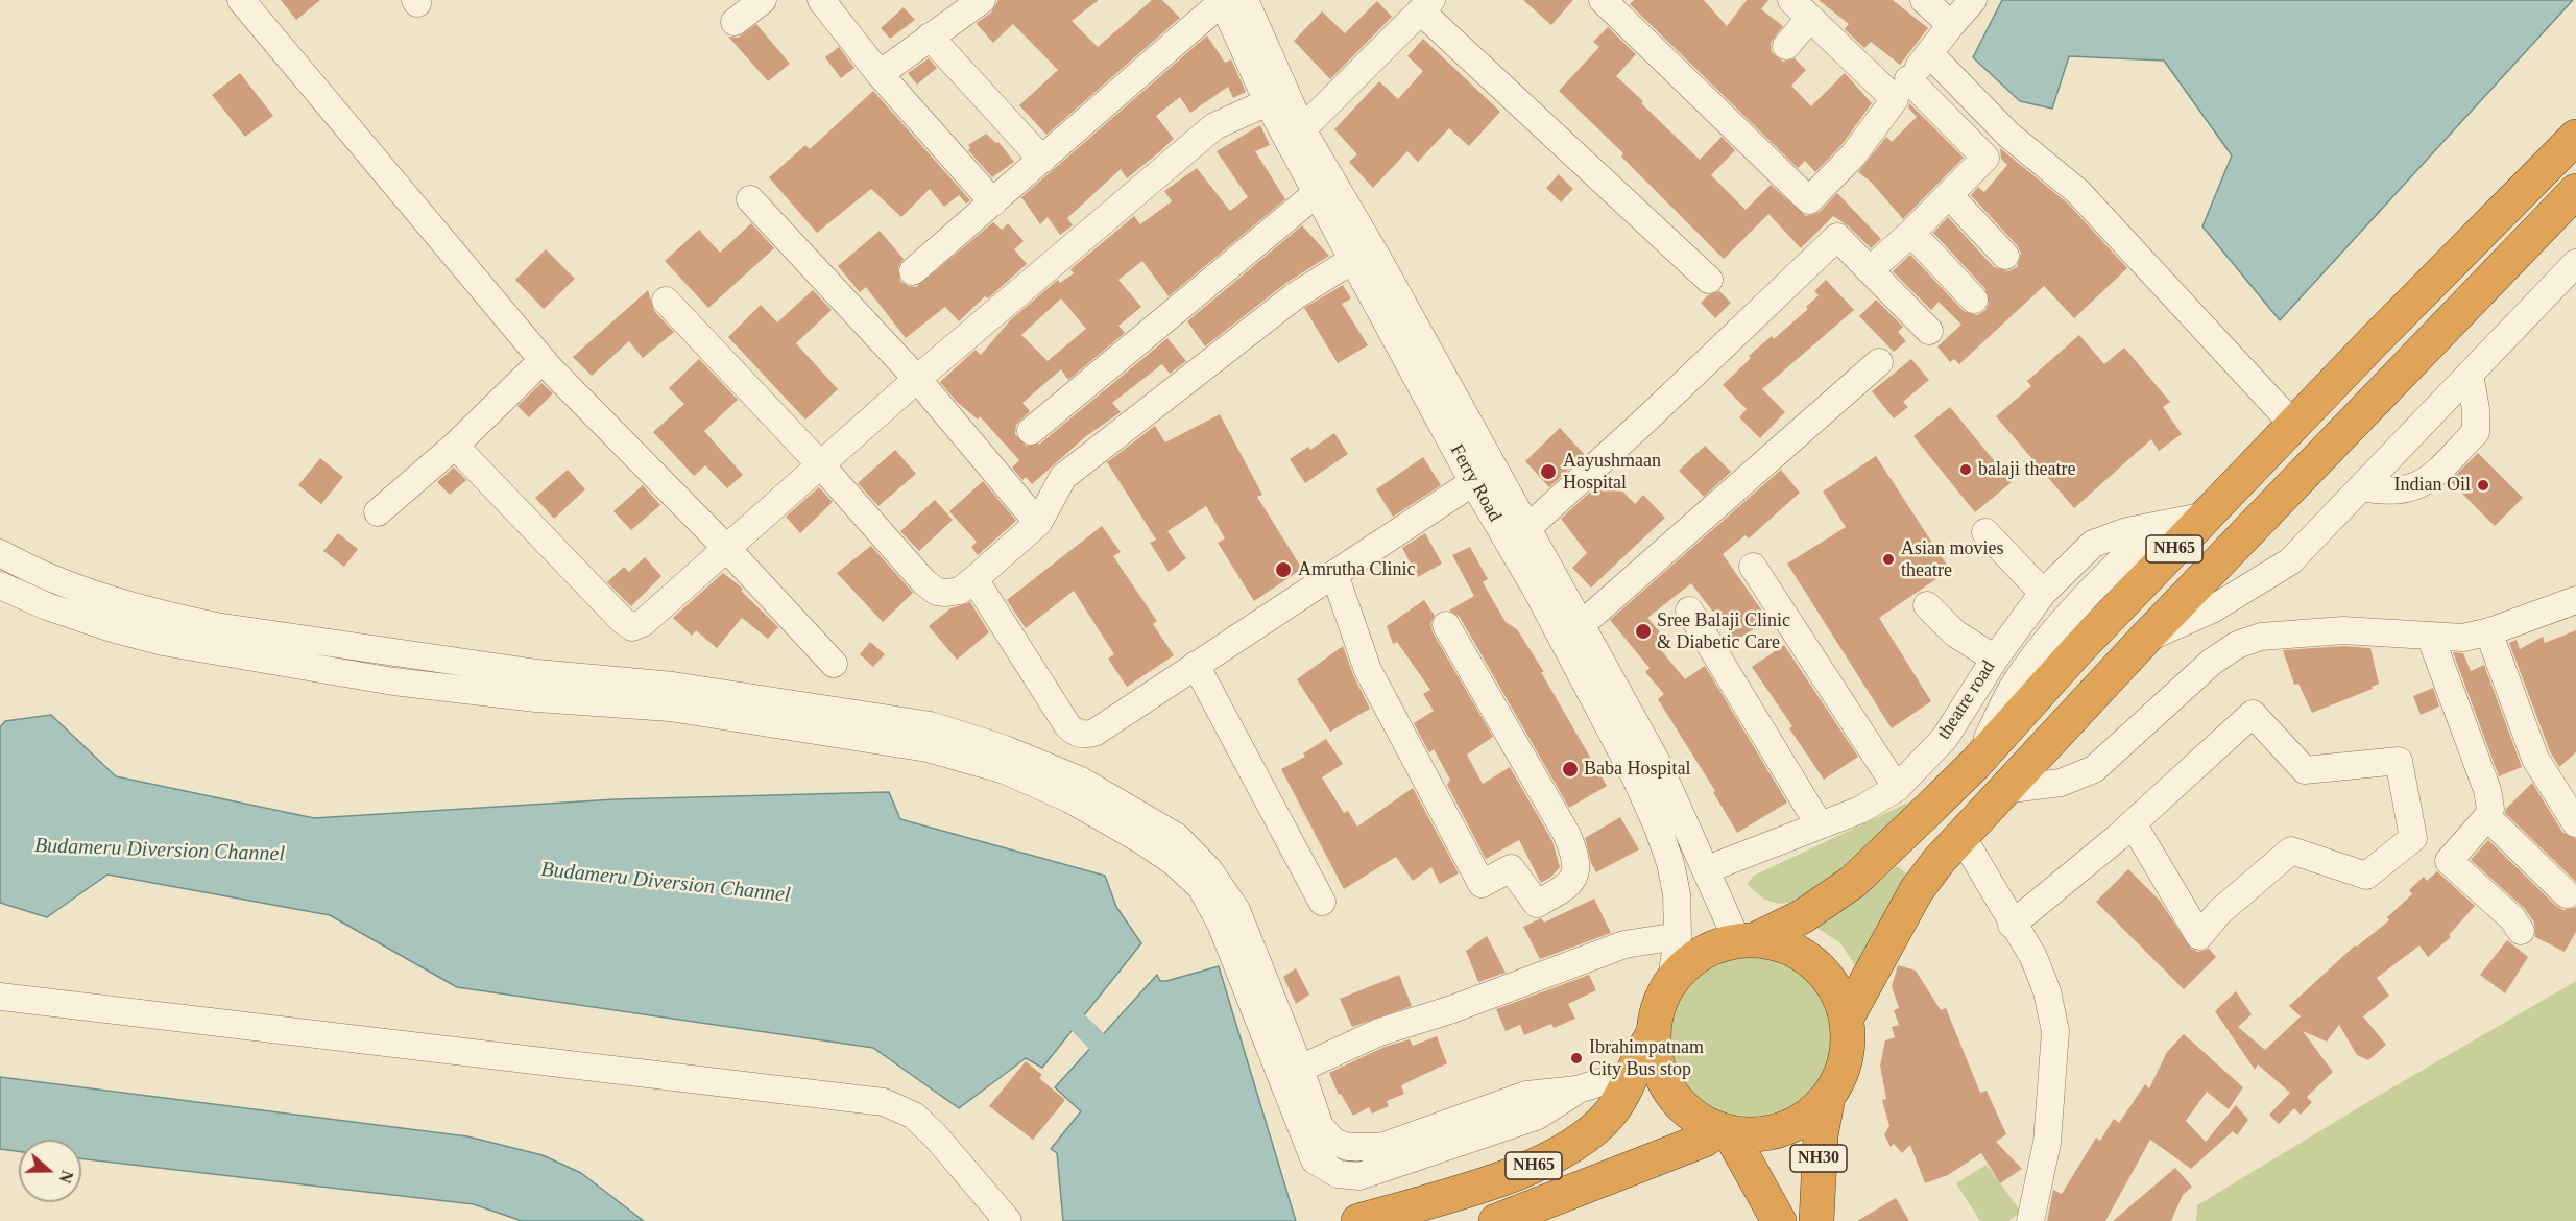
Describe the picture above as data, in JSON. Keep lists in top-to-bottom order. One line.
{"streets":{"highway":["NH65","NH30"],"street":["Ferry Road","theatre road"]},"crossings":[["Ferry Road","NH65"],["Ferry Road","theatre road"],["Ferry Road","NH30"],["NH65","theatre road"],["NH65","NH30"]],"water":["Budameru Diversion Channel"],"places":["balaji theatre","Aayushmaan Hospital","Indian Oil","Asian movies theatre","Amrutha Clinic","Sree Balaji Clinic & Diabetic Care","Baba Hospital","Ibrahimpatnam City Bus stop"],"north":"right"}
